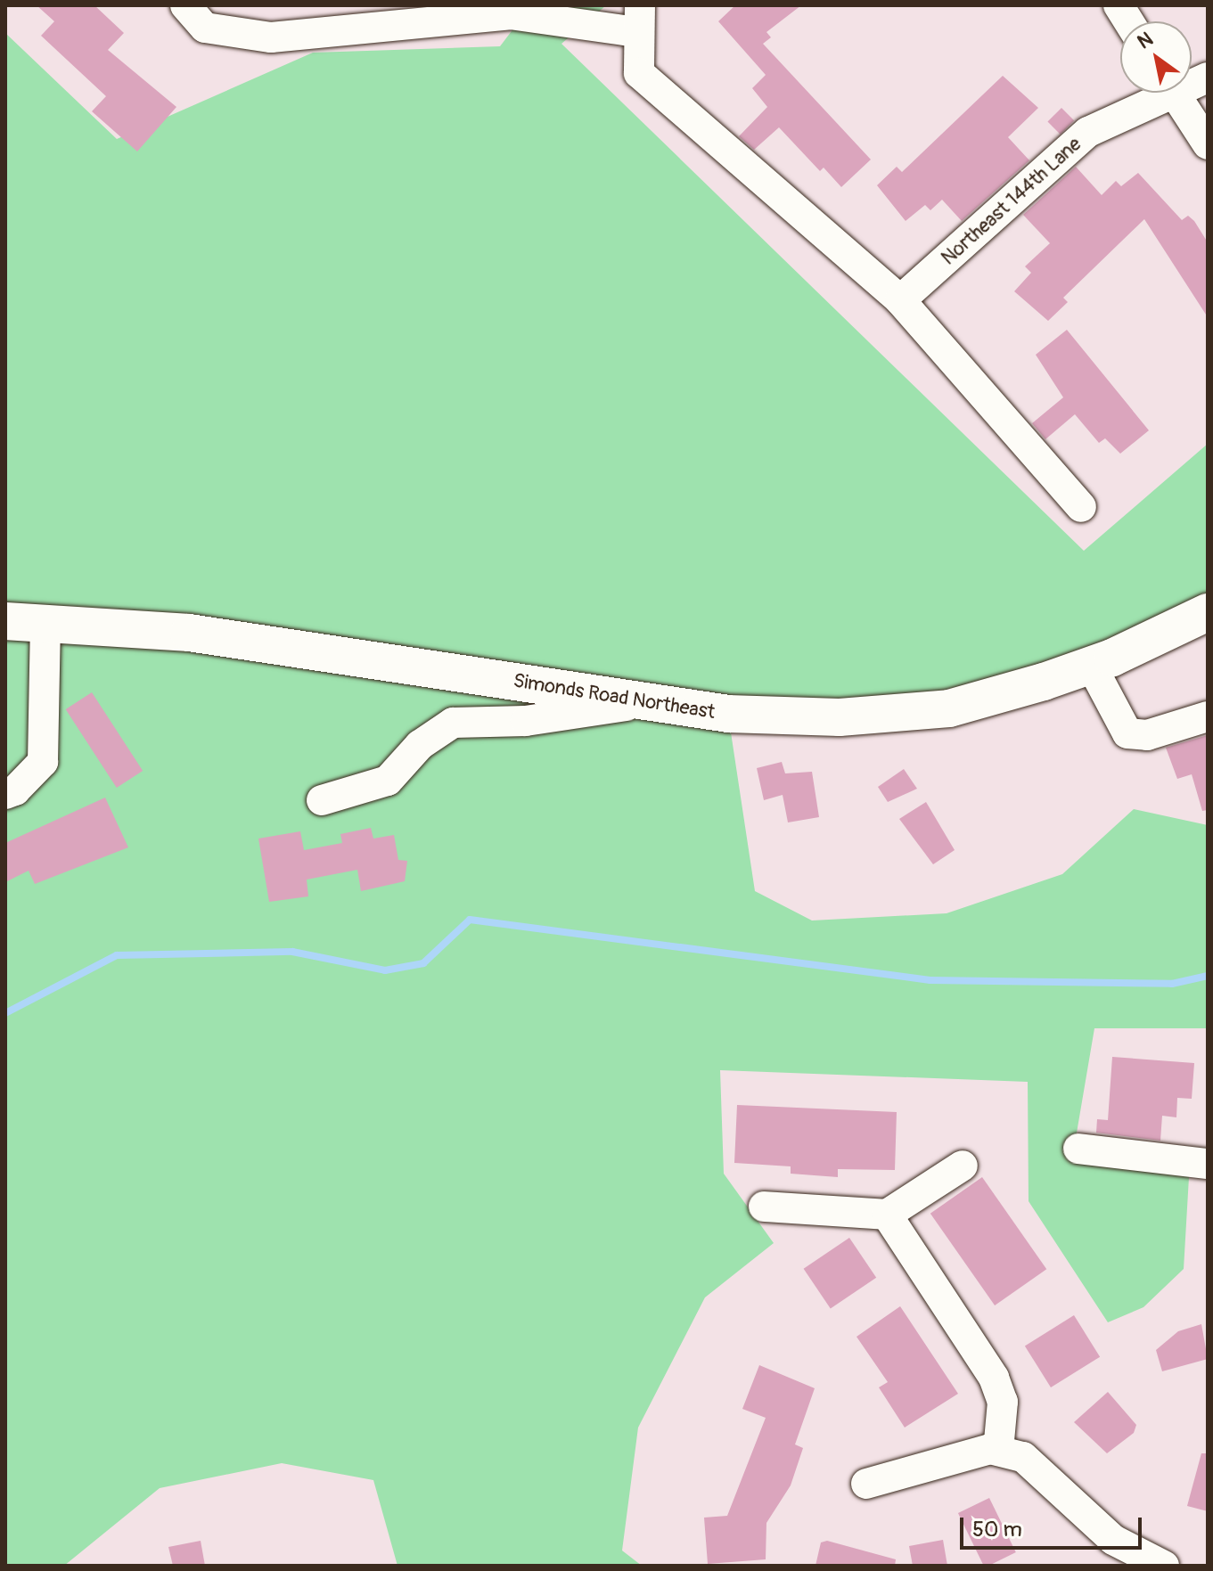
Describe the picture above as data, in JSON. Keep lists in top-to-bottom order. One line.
{"streets":{"main road":["Simonds Road Northeast"],"street":["Northeast 144th Lane"]},"scale_bar":"50 m","north":"top left"}
